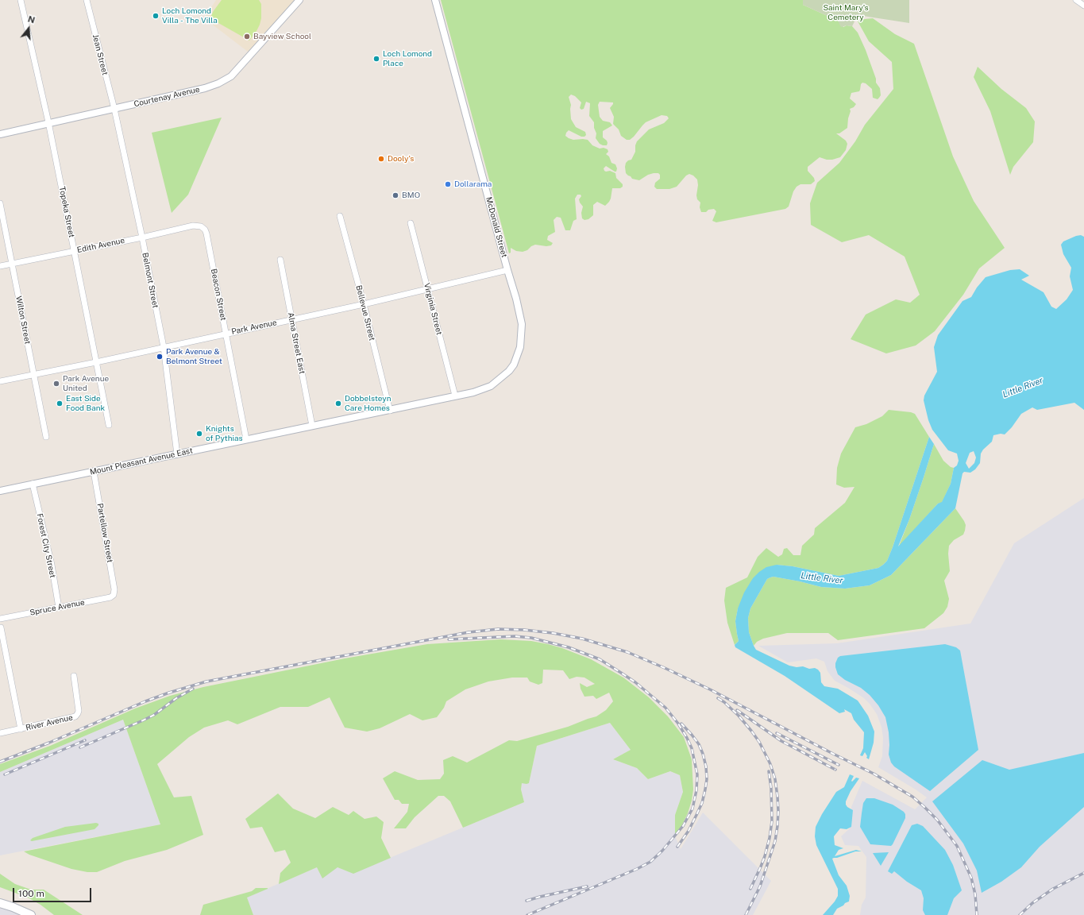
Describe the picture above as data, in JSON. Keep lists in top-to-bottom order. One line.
{"streets":{"street":["Jean Street","Courtenay Avenue","Topeka Street","McDonald Street","Edith Avenue","Belmont Street","Beacon Street","Virginia Street","Bellevue Street","Wilton Street","Park Avenue","Alma Street East","Mount Pleasant Avenue East","Partellow Street","Forest City Street","Spruce Avenue","River Avenue"]},"crossings":[["Jean Street","Courtenay Avenue"],["Jean Street","Belmont Street"],["Courtenay Avenue","Topeka Street"],["Courtenay Avenue","Belmont Street"],["Topeka Street","Edith Avenue"],["Topeka Street","Park Avenue"],["McDonald Street","Park Avenue"],["McDonald Street","Mount Pleasant Avenue East"],["Edith Avenue","Belmont Street"],["Edith Avenue","Beacon Street"],["Edith Avenue","Wilton Street"],["Belmont Street","Park Avenue"],["Belmont Street","Mount Pleasant Avenue East"],["Beacon Street","Park Avenue"],["Beacon Street","Mount Pleasant Avenue East"],["Virginia Street","Park Avenue"],["Virginia Street","Mount Pleasant Avenue East"],["Bellevue Street","Park Avenue"],["Bellevue Street","Mount Pleasant Avenue East"],["Wilton Street","Park Avenue"],["Park Avenue","Alma Street East"],["Alma Street East","Mount Pleasant Avenue East"],["Mount Pleasant Avenue East","Partellow Street"],["Mount Pleasant Avenue East","Forest City Street"],["Partellow Street","Spruce Avenue"],["Forest City Street","Spruce Avenue"]],"water":["Little River"],"parks":["Saint Mary's Cemetery"],"places":["Loch Lomond Villa - The Villa","Bayview School","Loch Lomond Place","Dooly's","Dollarama","BMO","Park Avenue & Belmont Street","Park Avenue United","East Side Food Bank","Dobbelsteyn Care Homes","Knights of Pythias"],"scale_bar":"100 m","north":"top"}
